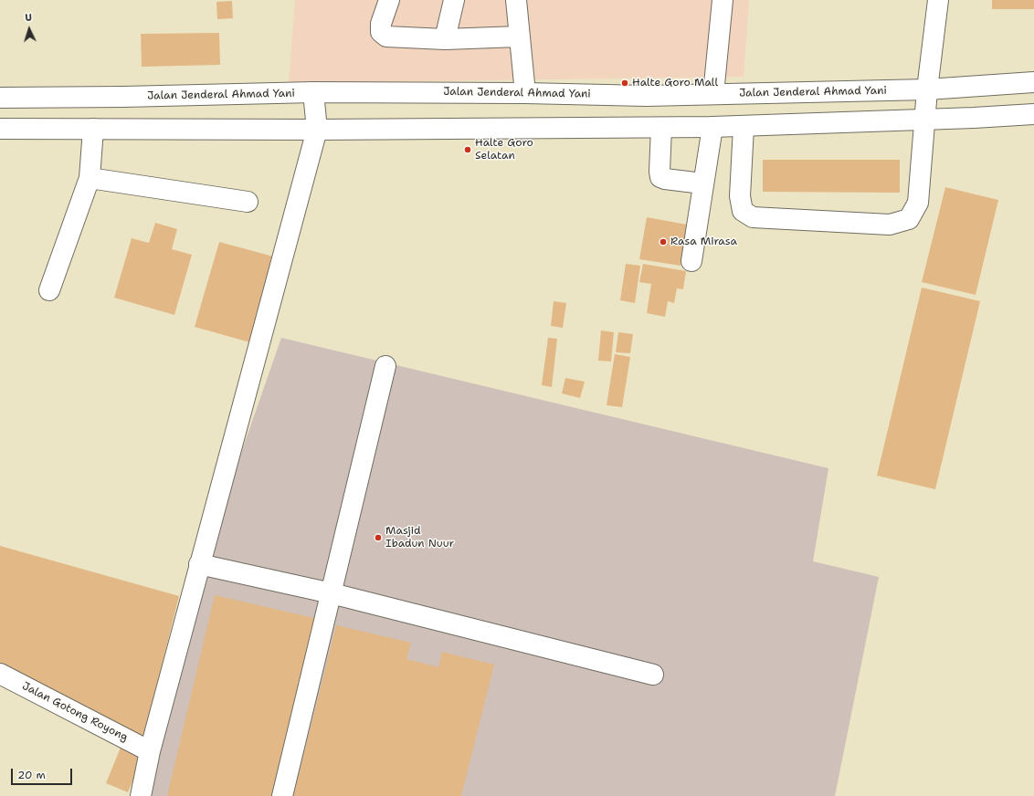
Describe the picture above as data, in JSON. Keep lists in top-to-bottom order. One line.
{"streets":{"main road":["Jalan Jenderal Ahmad Yani","Jalan Gotong Royong"]},"places":["Halte Goro Mall","Halte Goro Selatan","Rasa Mirasa","Masjid Ibadun Nuur"],"scale_bar":"20 m","north":"top"}
